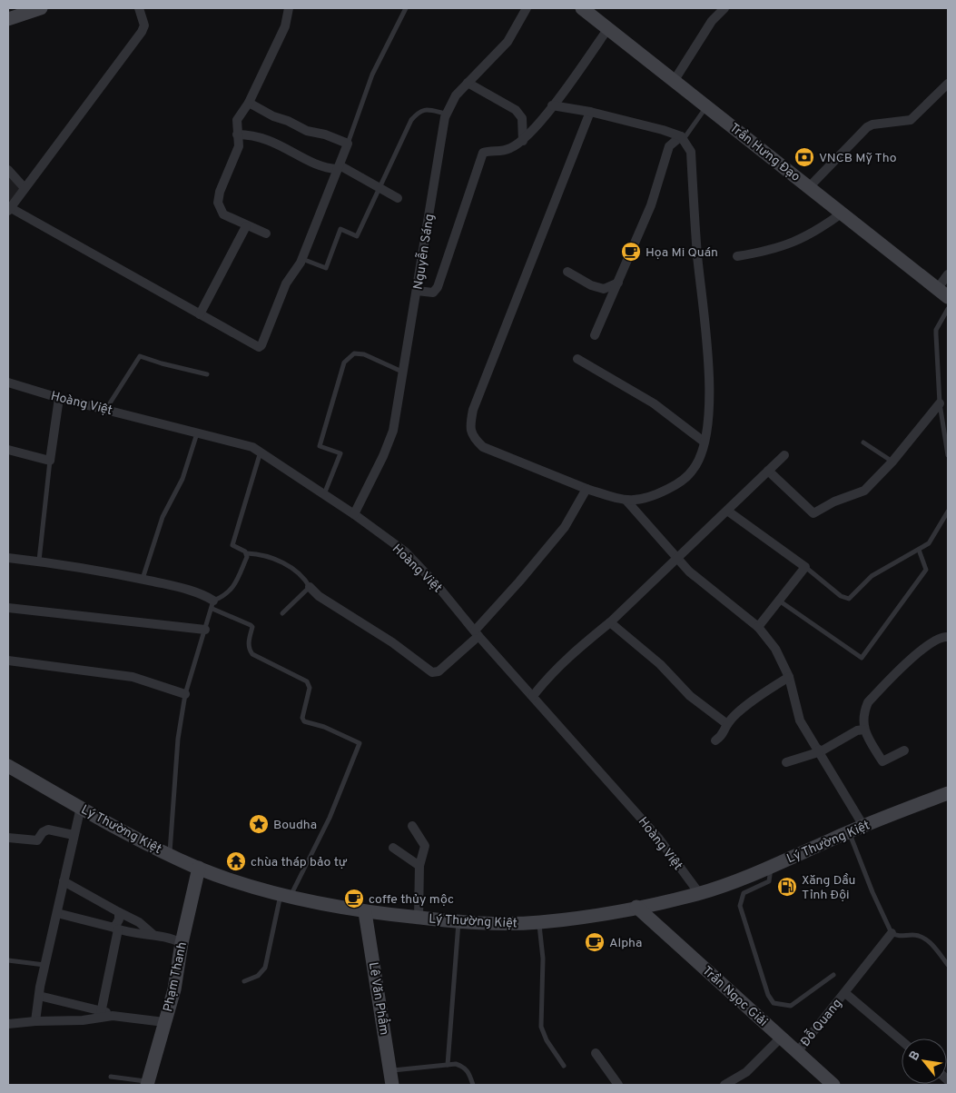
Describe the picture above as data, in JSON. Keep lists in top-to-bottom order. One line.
{"streets":{"street":["Trần Hưng Đạo","Nguyễn Sáng","Hoàng Việt","Lý Thường Kiệt","Phạm Thanh","Trần Ngọc Giải","Lê Văn Phẩm","Đỗ Quang"]},"crossings":[["Nguyễn Sáng","Hoàng Việt"],["Hoàng Việt","Lý Thường Kiệt"],["Lý Thường Kiệt","Phạm Thanh"],["Lý Thường Kiệt","Trần Ngọc Giải"],["Lý Thường Kiệt","Lê Văn Phẩm"],["Trần Ngọc Giải","Đỗ Quang"]],"places":{"bank":["VNCB Mỹ Tho"],"cafe":["Họa Mi Quán","coffe thủy mộc","Alpha"],"place":["Boudha"],"temple":["chùa tháp bảo tự"],"fuel station":["Xăng Dầu Tỉnh Đội"]},"north":"top left"}
